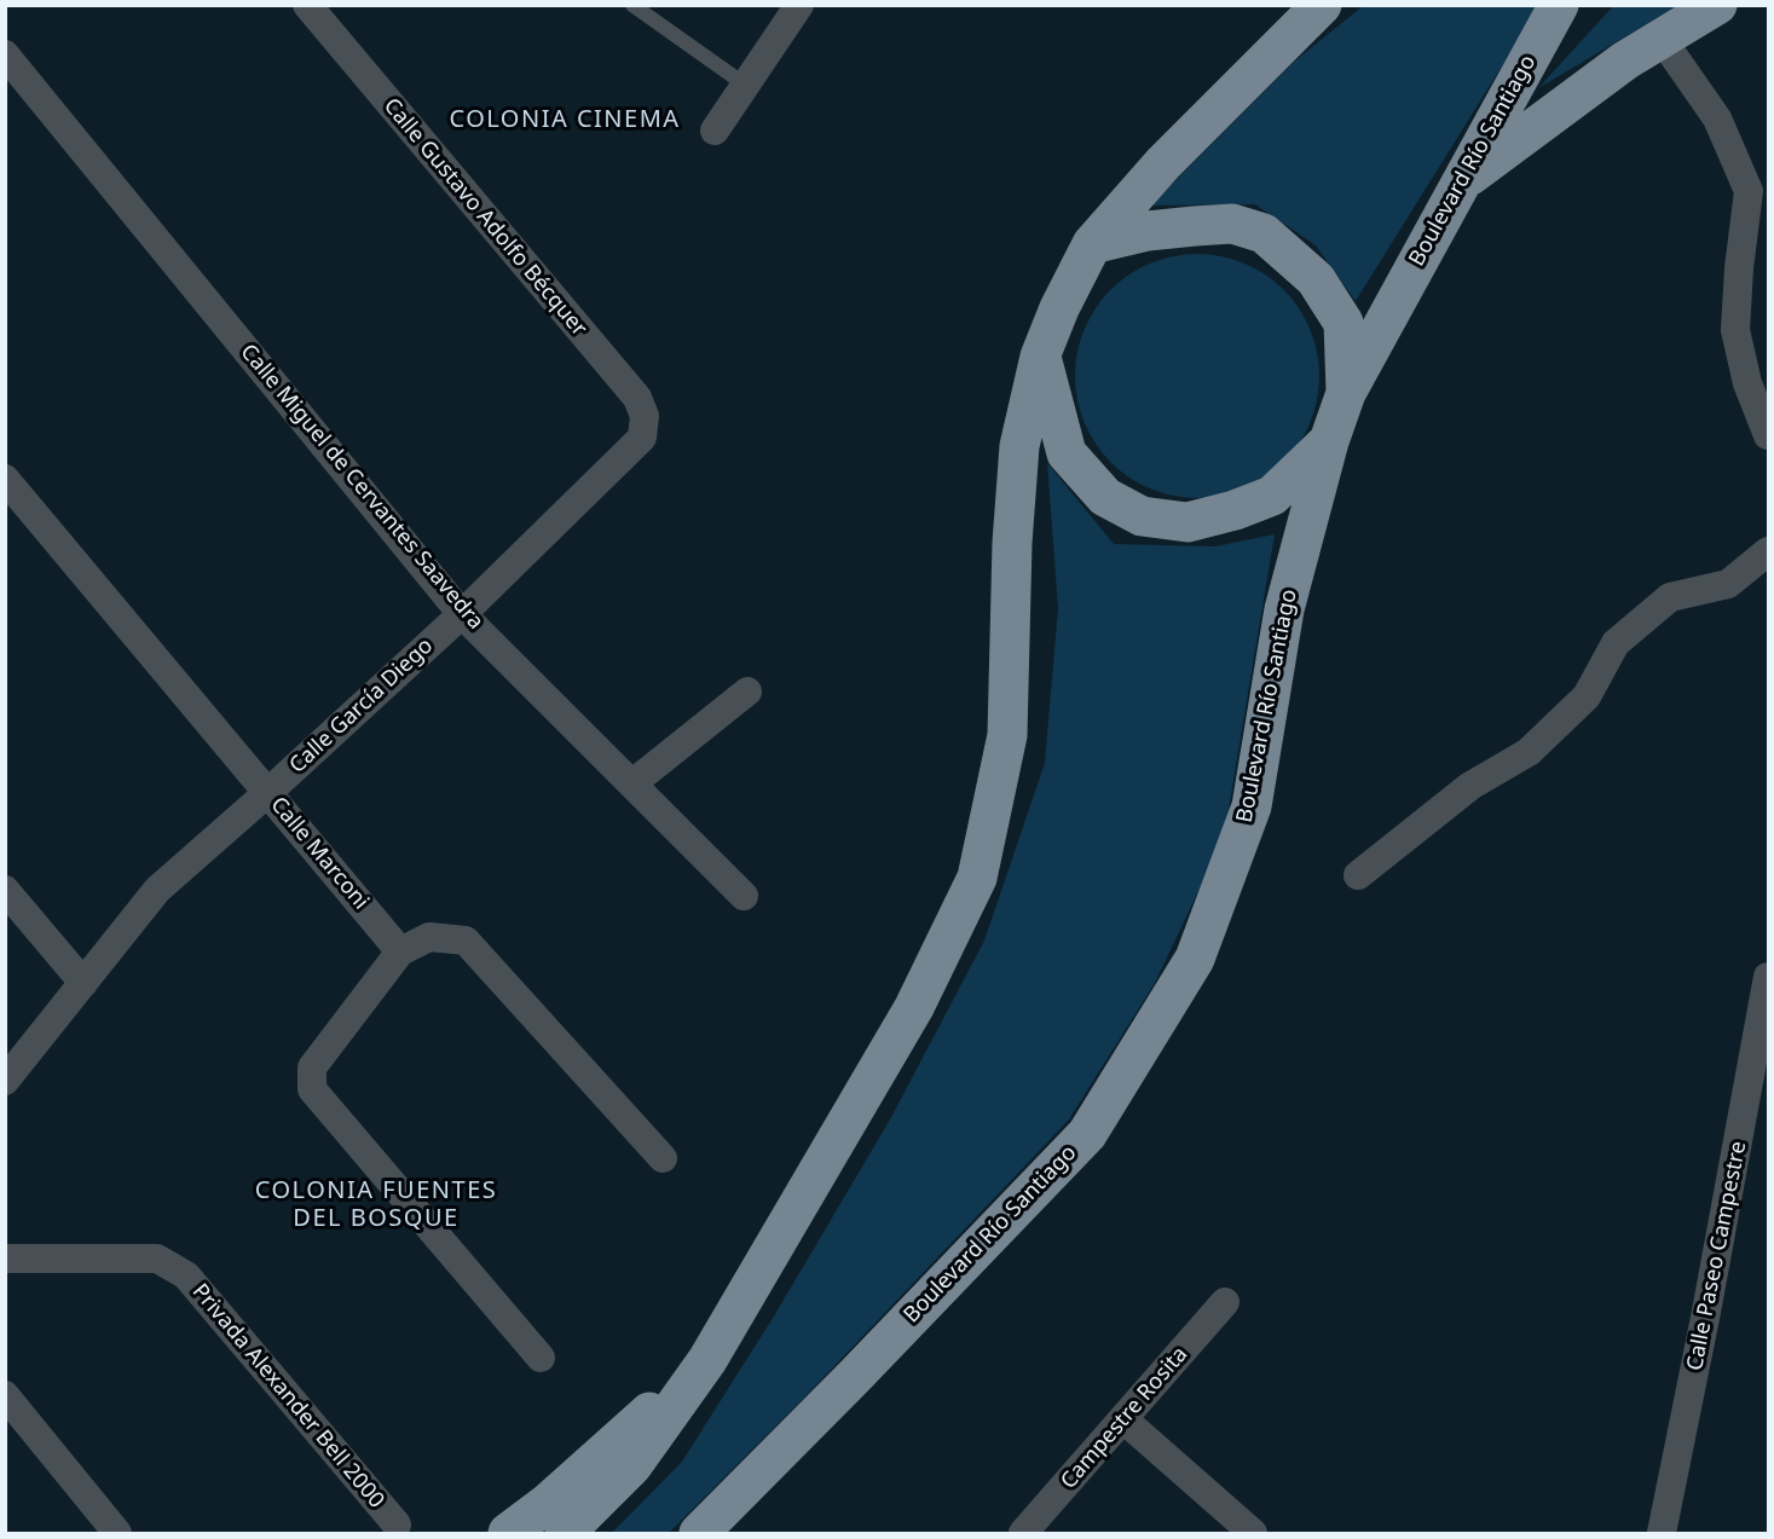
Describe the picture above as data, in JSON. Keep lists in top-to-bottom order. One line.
{"streets":{"main road":["Boulevard Río Santiago"],"street":["Calle Gustavo Adolfo Bécquer","Calle Miguel de Cervantes Saavedra","Calle García Diego","Calle Marconi","Calle Paseo Campestre","Privada Alexander Bell 2000","Campestre Rosita"]},"crossings":[["Calle Gustavo Adolfo Bécquer","Calle García Diego"],["Calle Miguel de Cervantes Saavedra","Calle García Diego"],["Calle García Diego","Calle Marconi"]],"districts":["COLONIA CINEMA","COLONIA FUENTES DEL BOSQUE"]}
